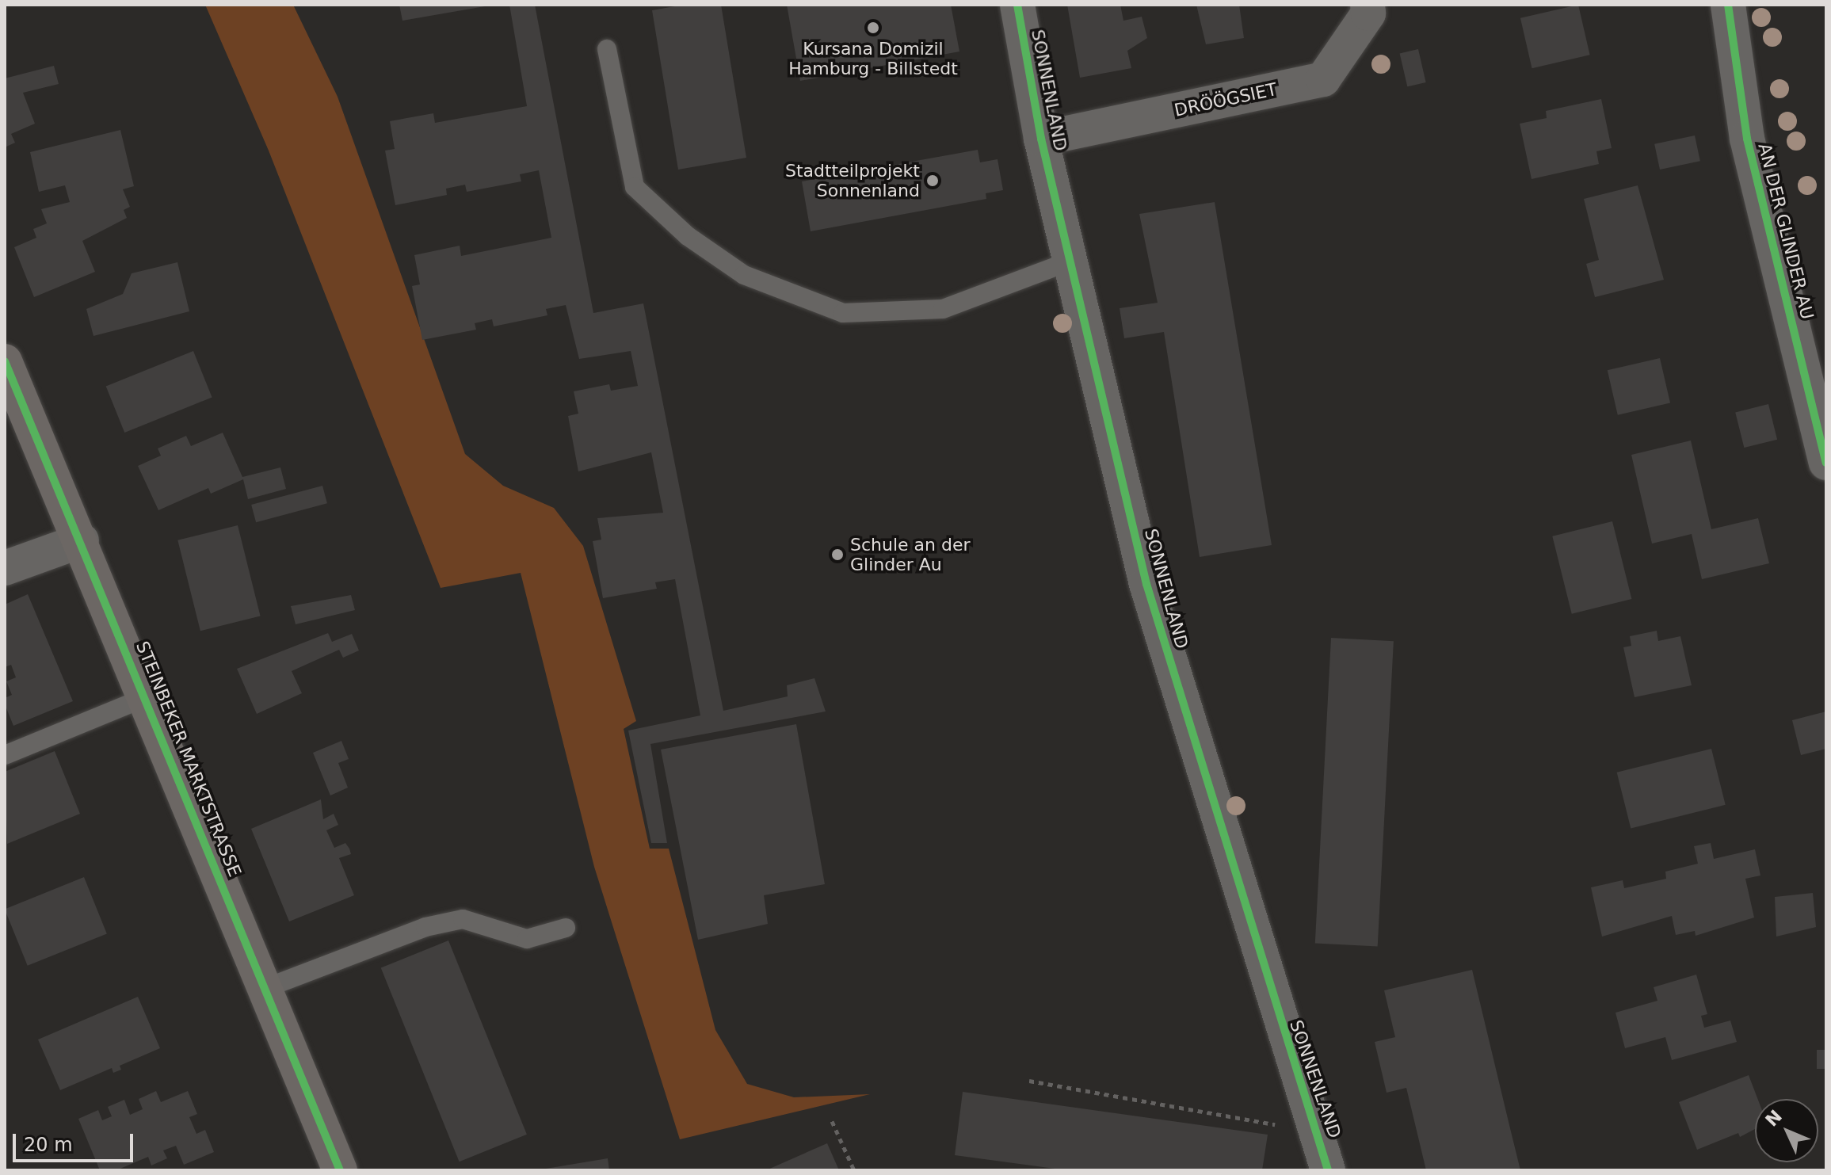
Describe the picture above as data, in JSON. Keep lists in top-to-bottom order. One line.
{"streets":{"street":["SONNENLAND","DRÖÖGSIET","AN DER GLINDER AU","STEINBEKER MARKTSTRASSE"]},"crossings":[["SONNENLAND","DRÖÖGSIET"]],"places":["Kursana Domizil Hamburg - Billstedt","Stadtteilprojekt Sonnenland","Schule an der Glinder Au"],"scale_bar":"20 m","north":"top left"}
